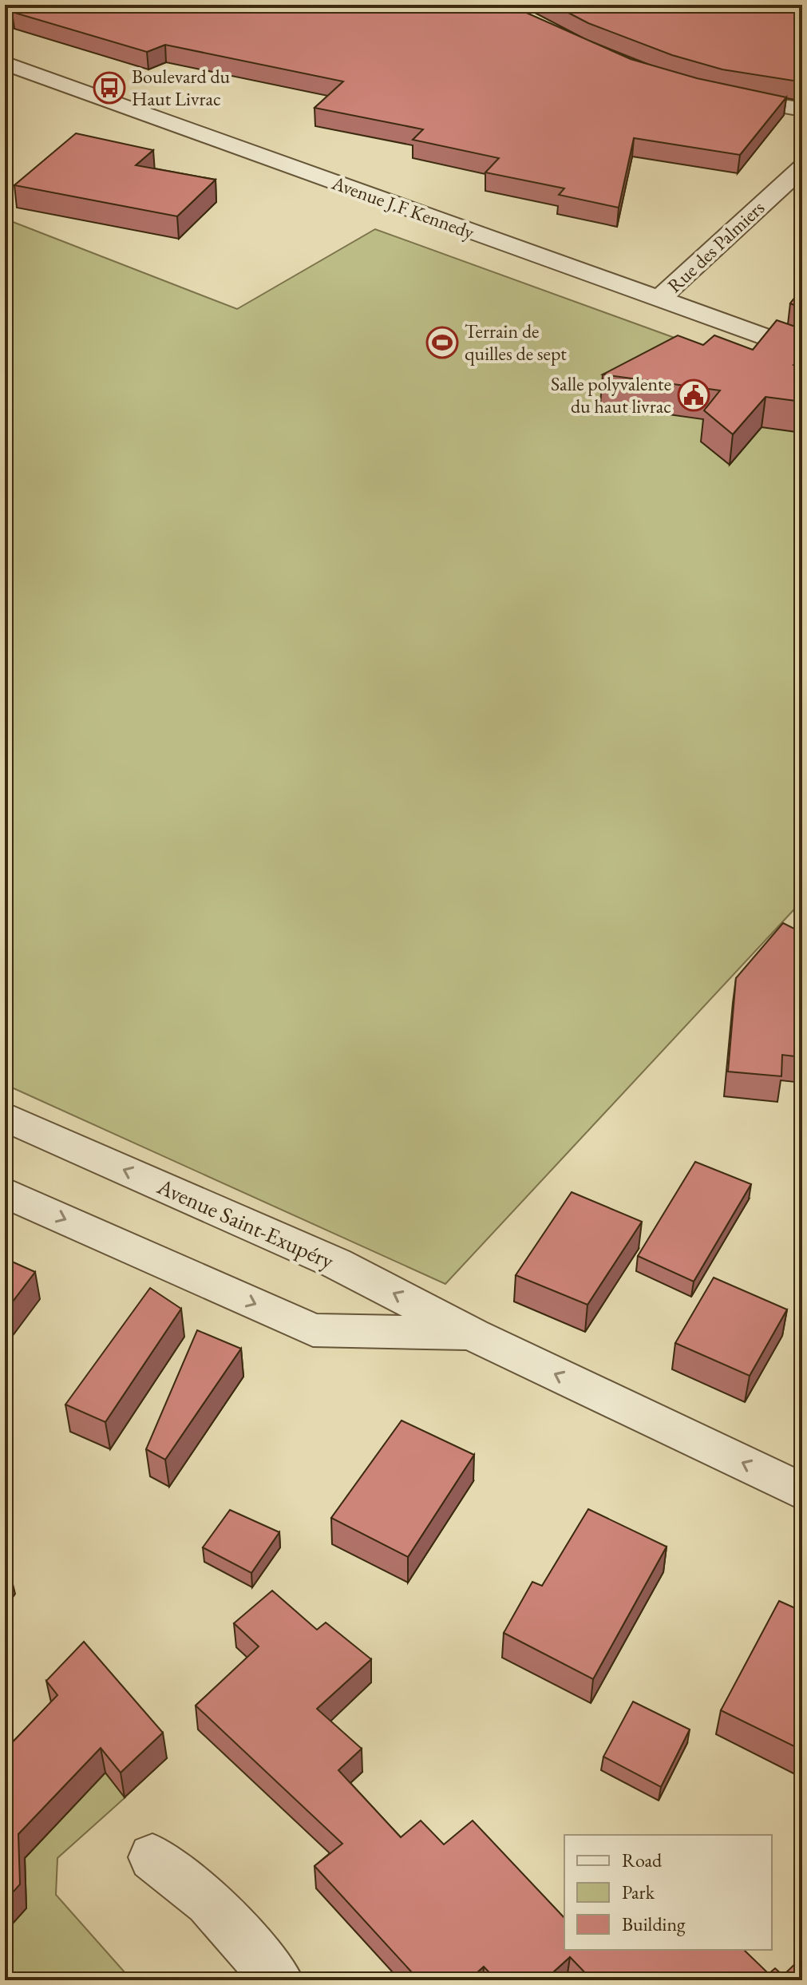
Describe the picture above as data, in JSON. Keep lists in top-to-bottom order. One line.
{"streets":{"street":["Avenue J.F Kennedy","Rue des Palmiers","Avenue Saint-Exupéry"]},"crossings":[["Avenue J.F Kennedy","Rue des Palmiers"]],"places":{"bus stop":["Boulevard du Haut Livrac"],"sports":["Terrain de quilles de sept"],"public building":["Salle polyvalente du haut livrac"]},"legend":["Road","Park","Building"]}
